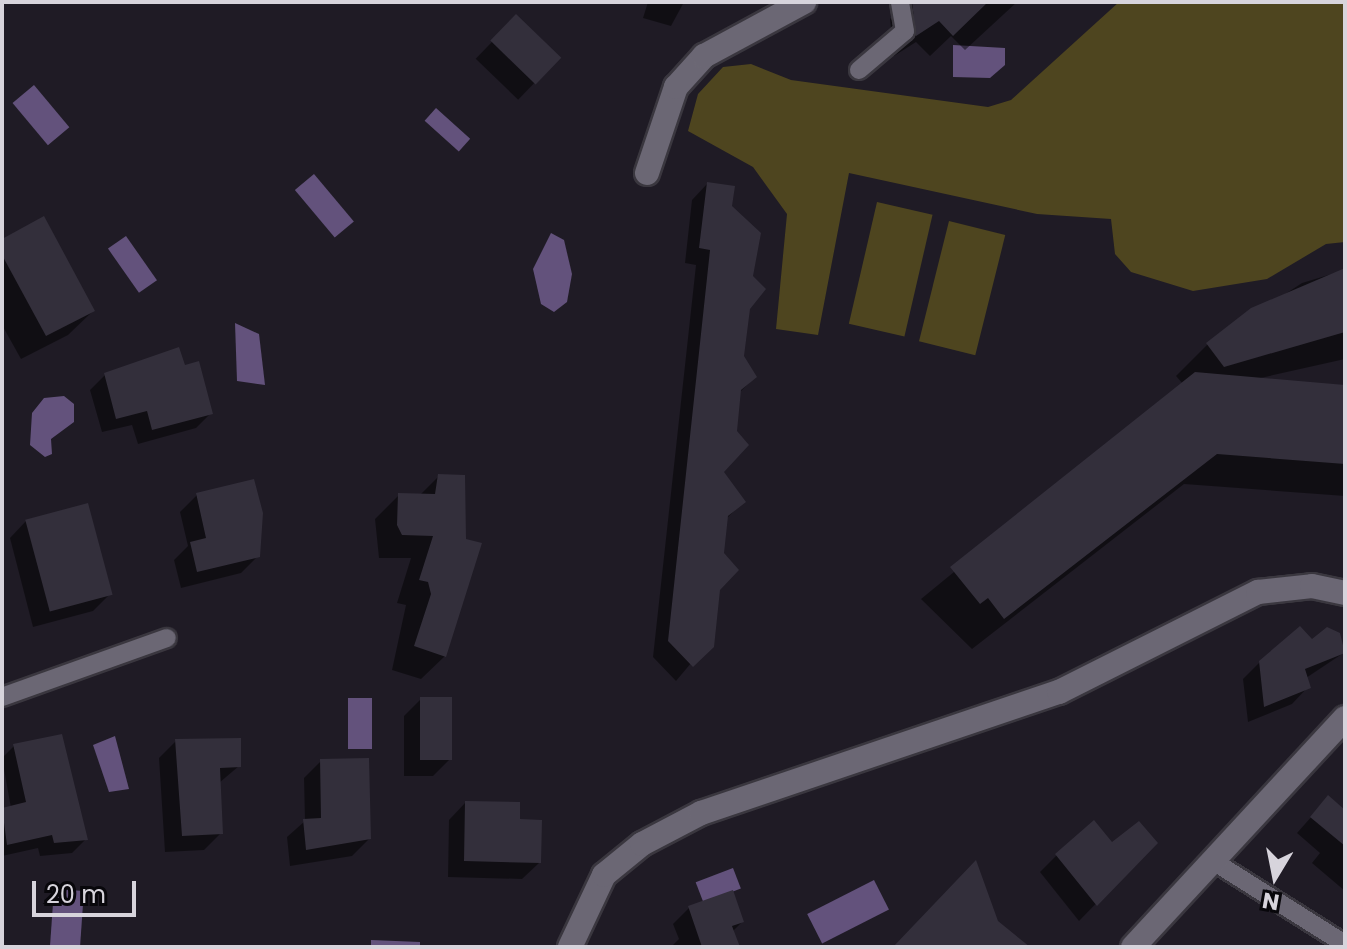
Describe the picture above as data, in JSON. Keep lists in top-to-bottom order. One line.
{"scale_bar":"20 m","north":"bottom"}
